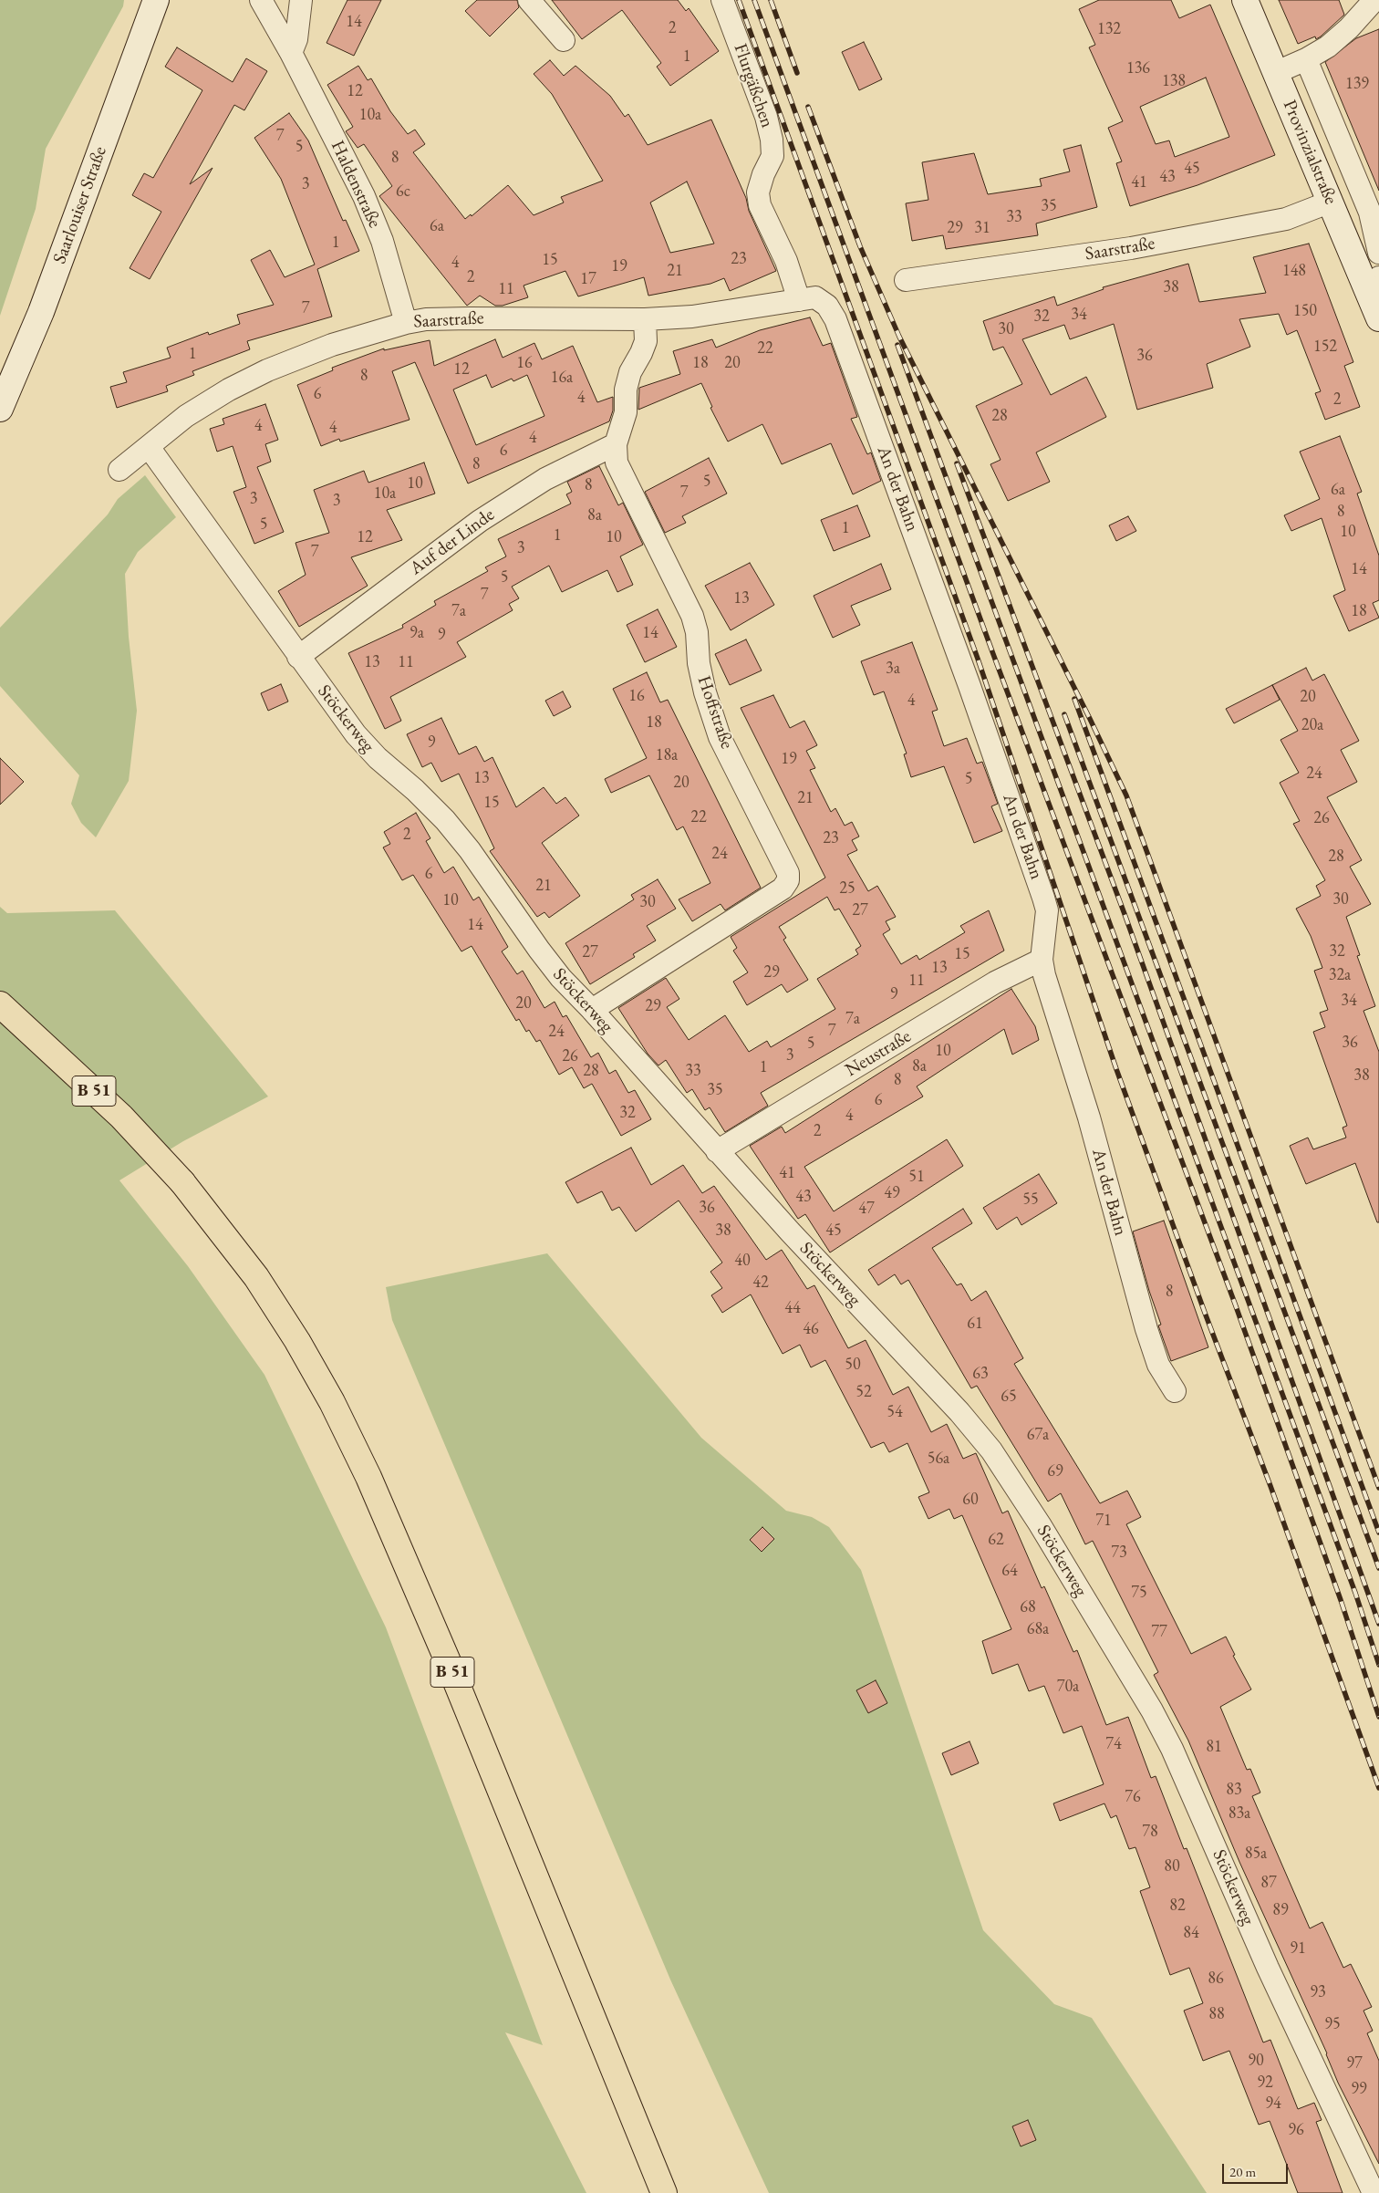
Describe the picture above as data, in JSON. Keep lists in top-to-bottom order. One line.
{"streets":{"main road":["Provinzialstraße","Saarlouiser Straße","B 51"],"street":["Flurgäßchen","Haldenstraße","Saarstraße","An der Bahn","Auf der Linde","Hoffstraße","Stöckerweg","Neustraße"]},"crossings":[["Flurgäßchen","Saarstraße"],["Flurgäßchen","An der Bahn"],["Provinzialstraße","Saarstraße"],["Haldenstraße","Saarstraße"],["Saarstraße","An der Bahn"],["Saarstraße","Hoffstraße"],["Saarstraße","Stöckerweg"],["An der Bahn","Neustraße"],["Auf der Linde","Hoffstraße"],["Auf der Linde","Stöckerweg"],["Hoffstraße","Stöckerweg"],["Stöckerweg","Neustraße"]],"house_numbers":["14","2","132","1","136","138","139","12","10a","7","5","8","45","43","41","3","6c","35","33","6a","29","31","1","23","15","4","19","21","148","2","17","38","11","7","150","34","32","30","152","22","1","36","16","18","20","12","8","16a","6","4","2","28","4","4","4","6","8","5","10","8","6a","7","10a","3","3","8","8a","5","1","10","1","12","10","3","7","14","5","7","13","7a","18","9a","14","9","13","11","3a","16","20","4","18","20a","9","18a","19","24","13","5","20","21","15","22","26","2","23","24","28","6","21","25","30","10","30","27","14","32","27","15","13","29","32a","11","9","34","20","29","7a","7","24","36","5","10","3","26","8a","1","28","33","38","8","35","6","32","4","2","41","51","49","43","55","36","47","38","45","40","42","8","44","61","46","50","63","52","65","54","67a","56a","69","60","71","62","73","64","75","68","68a","77","70a","74","81","83","76","83a","78","85a","80","87","82","89","84","91","86","93","88","95","90","97","92","99","94","96"],"scale_bar":"20 m"}
